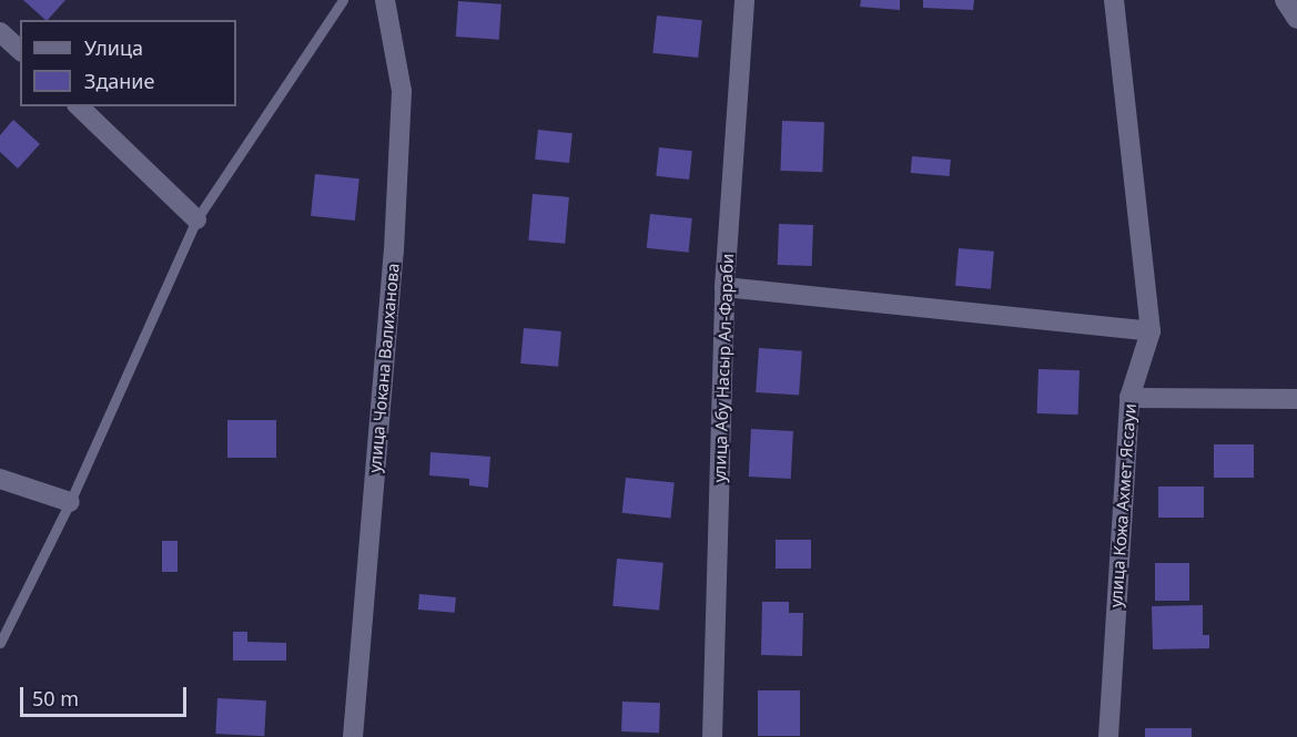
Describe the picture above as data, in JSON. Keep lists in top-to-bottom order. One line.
{"streets":{"street":["улица Чокана Валиханова","улица Абу Насыр Ал-Фараби","улица Кожа Ахмет Яссауи"]},"legend":["Улица","Здание"],"scale_bar":"50 m"}
